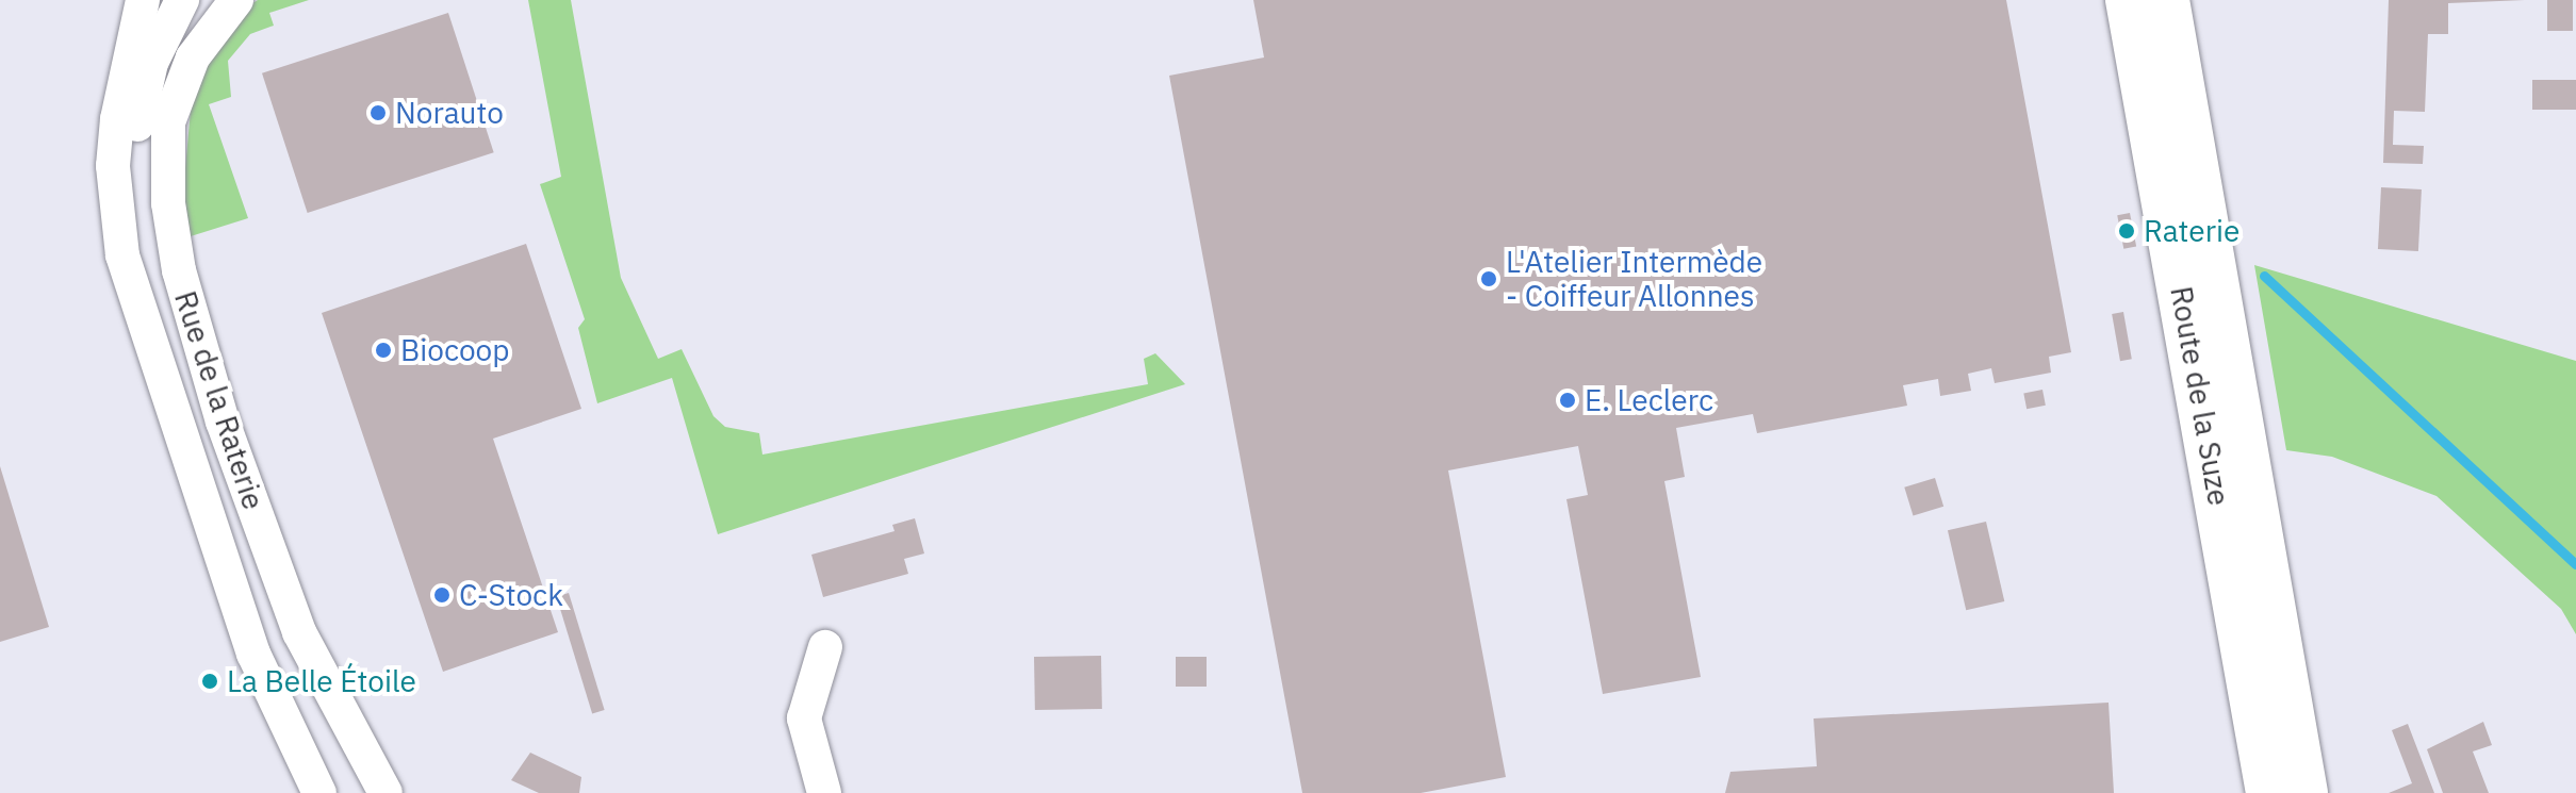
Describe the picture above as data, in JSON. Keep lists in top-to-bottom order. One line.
{"streets":{"main road":["Route de la Suze"],"street":["Rue de la Raterie"]},"places":["Norauto","Raterie","L'Atelier Intermède - Coiffeur Allonnes","Biocoop","E. Leclerc","C-Stock","La Belle Étoile"]}
